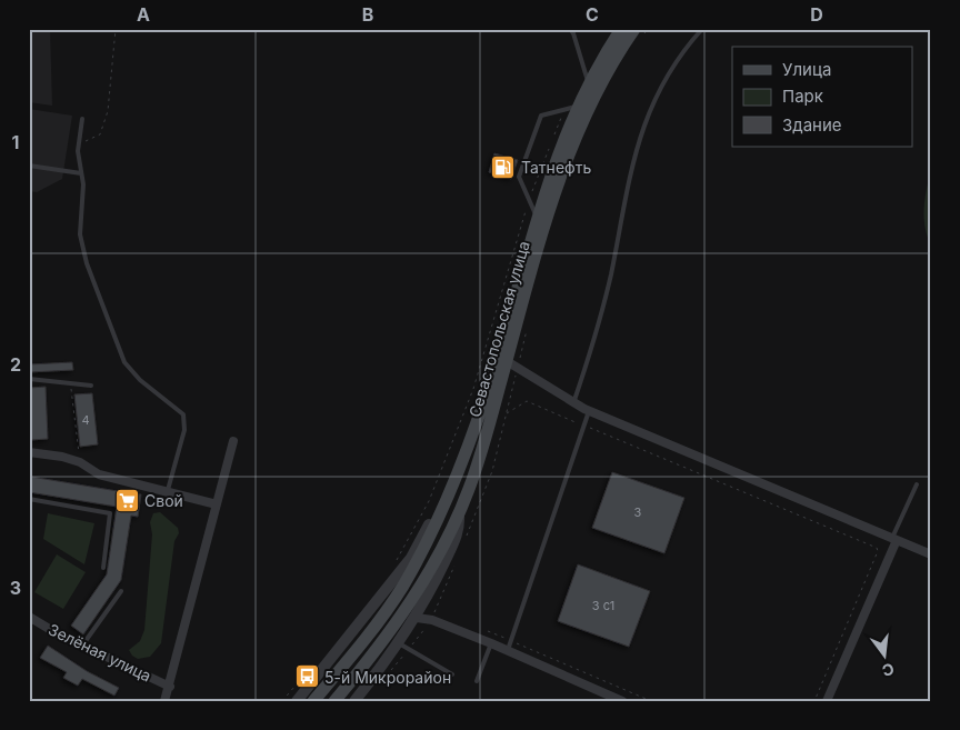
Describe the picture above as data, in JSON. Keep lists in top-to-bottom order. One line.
{"streets":{"main road":["Севастопольская улица"],"street":["Зелёная улица"]},"places":{"fuel station":["Татнефть"],"supermarket":["Свой"],"bus stop":["5-й Микрорайон"]},"house_numbers":["4","3","3 с1"],"legend":["Улица","Парк","Здание"],"north":"bottom","grid":{"columns":["A","B","C","D"],"rows":["1","2","3"]}}
